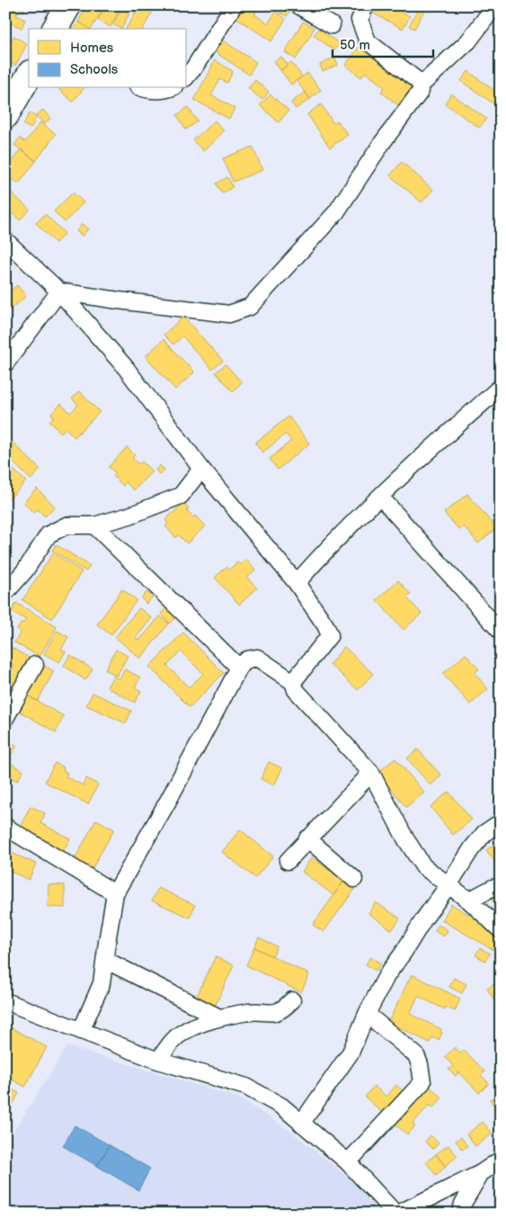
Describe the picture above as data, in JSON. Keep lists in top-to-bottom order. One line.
{"legend":["Homes","Schools"],"scale_bar":"50 m"}
